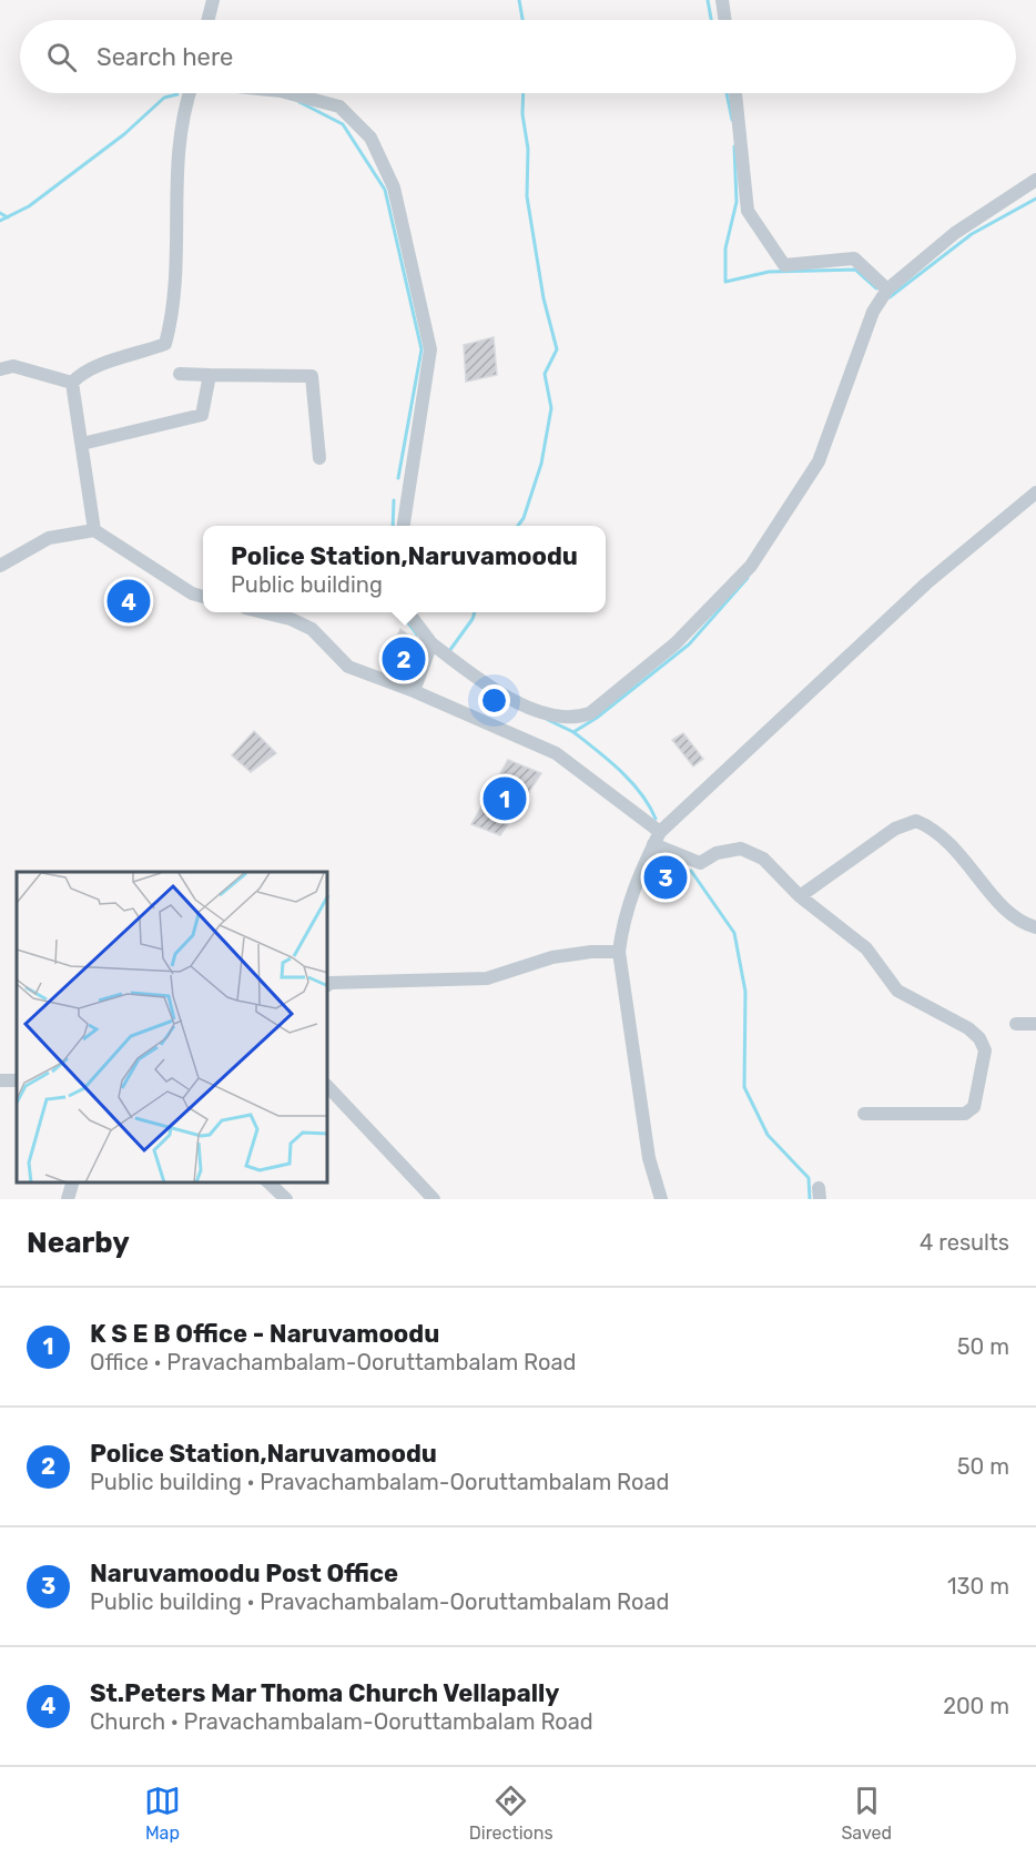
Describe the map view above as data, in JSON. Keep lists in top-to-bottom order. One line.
{"page":{"search":"Search here","popup":["Police Station,Naruvamoodu","Public building"],"pins":["4","2","1","3"],"heading":["Nearby","4 results"],"list":[{"mark":"1","name":"K S E B Office - Naruvamoodu","note":"Office · Pravachambalam-Ooruttambalam Road","value":"50 m"},{"mark":"2","name":"Police Station,Naruvamoodu","note":"Public building · Pravachambalam-Ooruttambalam Road","value":"50 m"},{"mark":"3","name":"Naruvamoodu Post Office","note":"Public building · Pravachambalam-Ooruttambalam Road","value":"130 m"},{"mark":"4","name":"St.Peters Mar Thoma Church Vellapally","note":"Church · Pravachambalam-Ooruttambalam Road","value":"200 m"}],"nav":["Map","Directions","Saved"]}}
